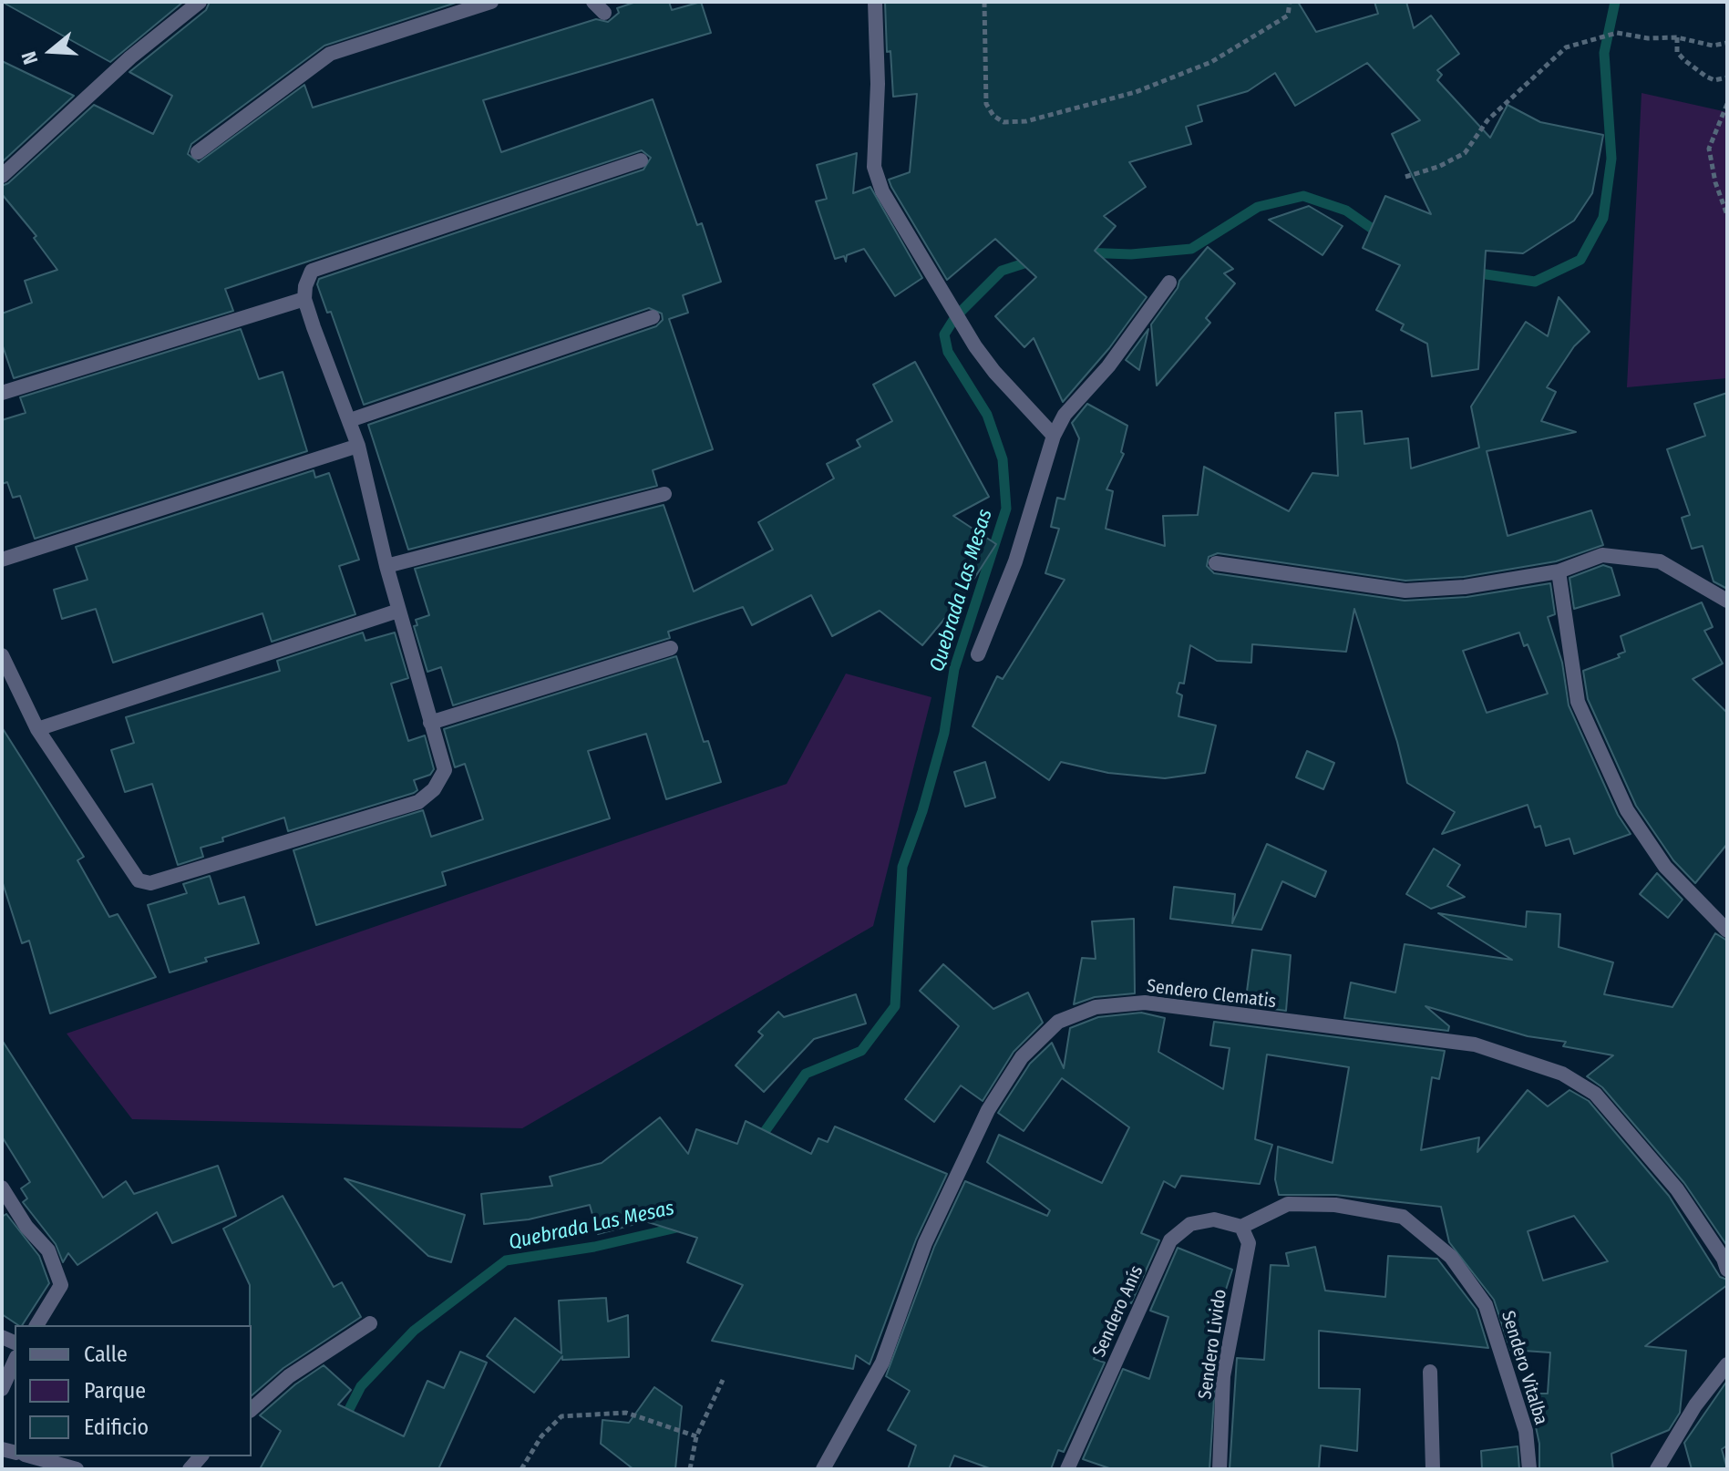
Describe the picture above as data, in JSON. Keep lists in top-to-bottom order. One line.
{"streets":{"street":["Sendero Clematis","Sendero Anís","Sendero Livido","Sendero Vitalba"]},"crossings":[["Sendero Anís","Sendero Livido"],["Sendero Anís","Sendero Vitalba"],["Sendero Livido","Sendero Vitalba"]],"water":["Quebrada Las Mesas"],"legend":["Calle","Parque","Edificio"],"north":"left"}
